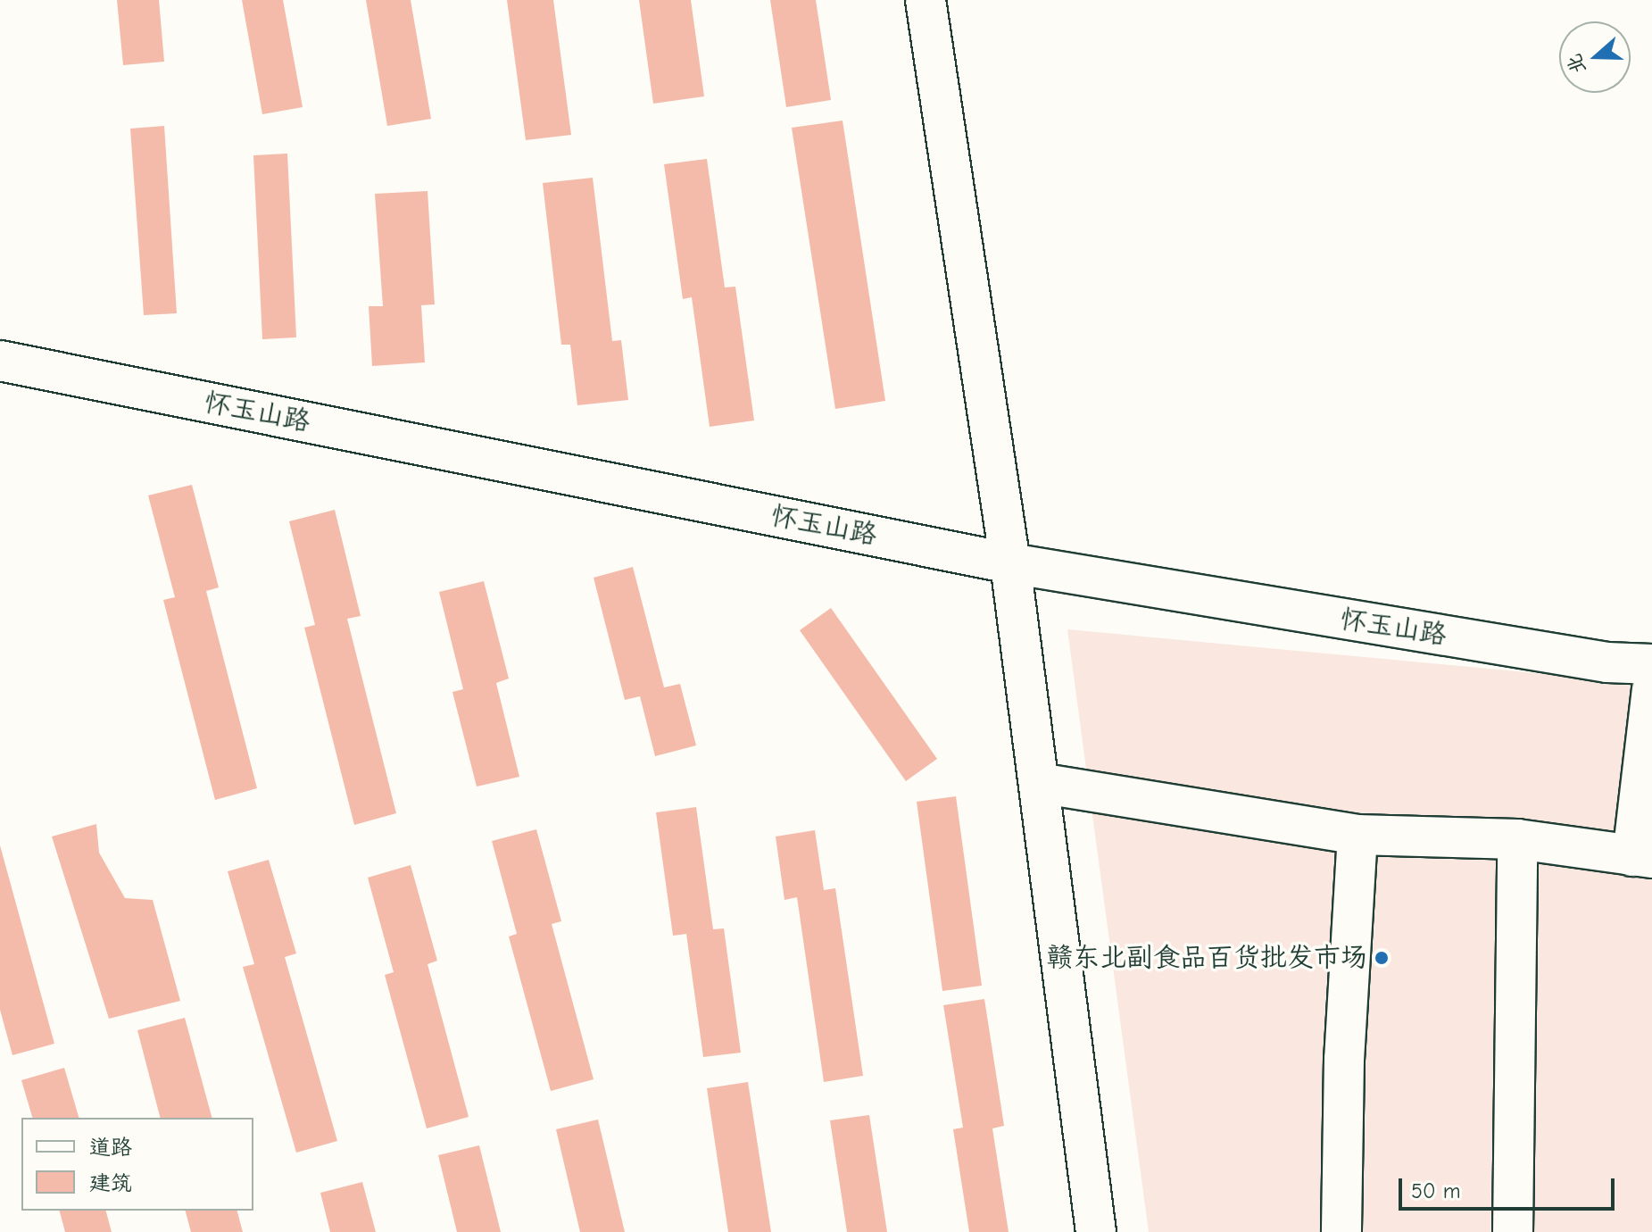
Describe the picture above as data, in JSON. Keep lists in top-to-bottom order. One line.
{"streets":{"street":["怀玉山路"]},"places":["赣东北副食品百货批发市场"],"legend":["道路","建筑"],"scale_bar":"50 m","north":"left"}
